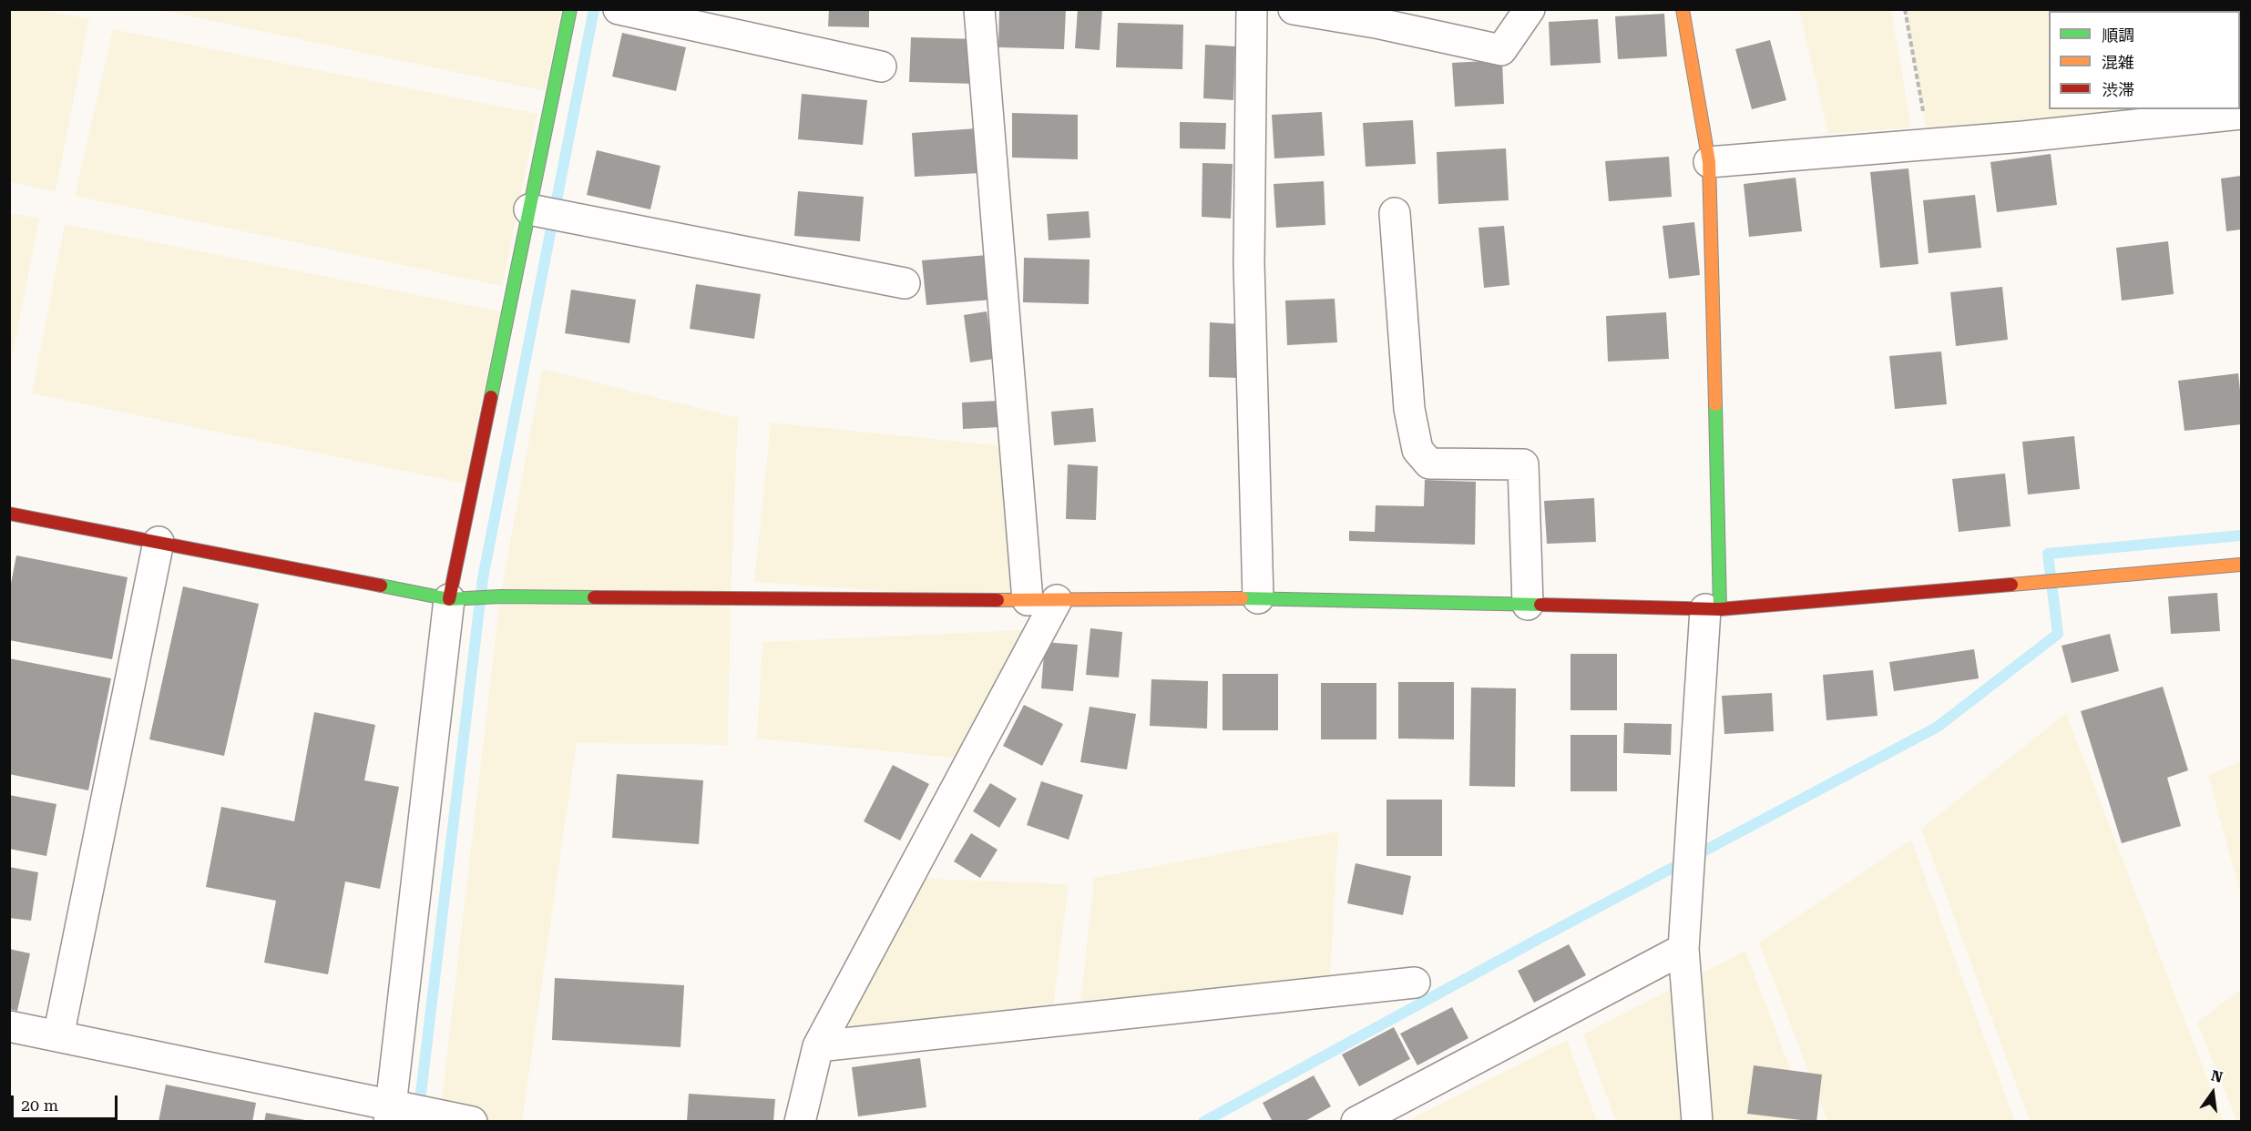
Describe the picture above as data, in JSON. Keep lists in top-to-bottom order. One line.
{"legend":["順調","混雑","渋滞"],"scale_bar":"20 m","north":"top"}
